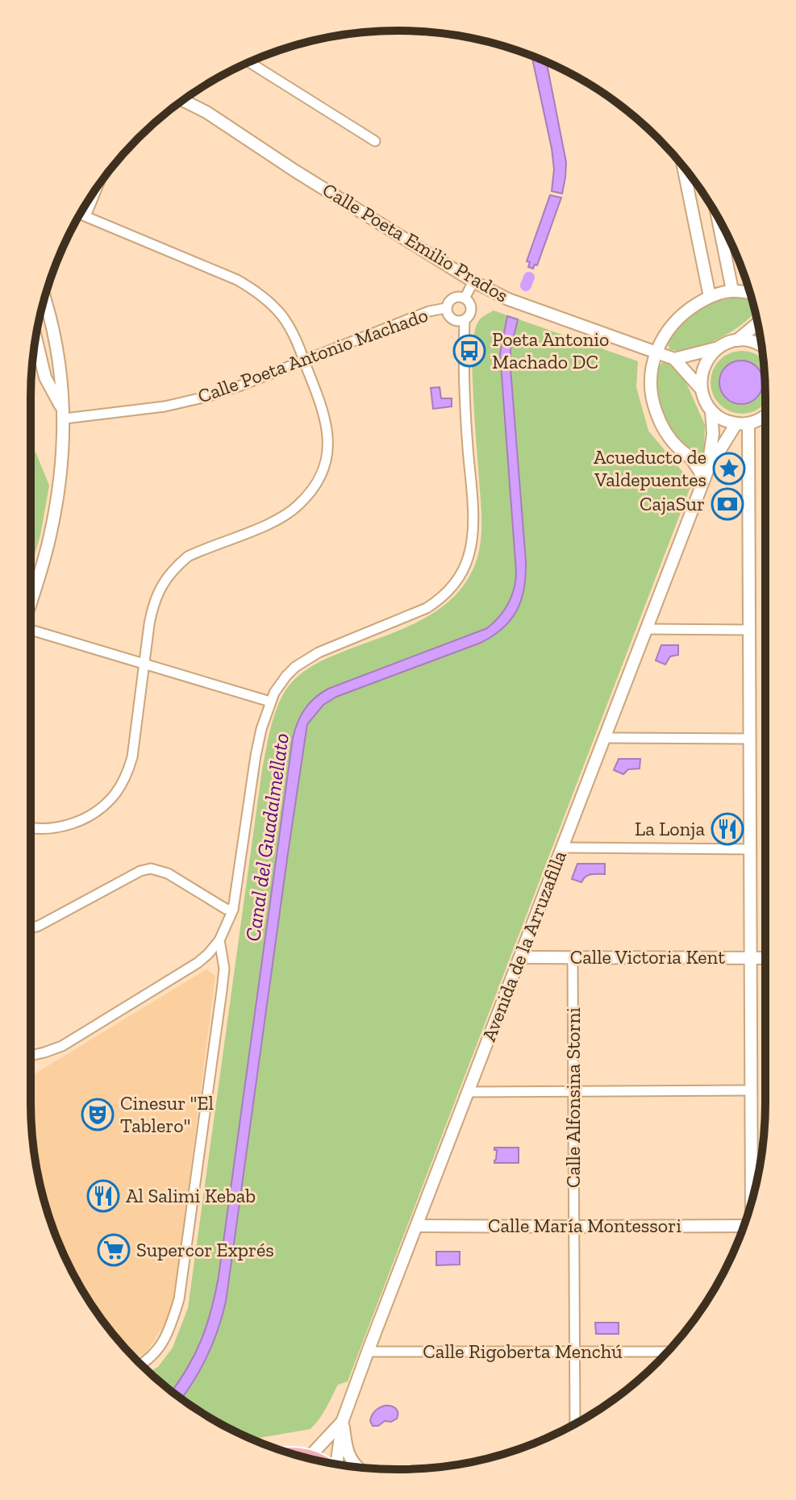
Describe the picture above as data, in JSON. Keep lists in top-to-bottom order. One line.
{"streets":{"main road":["Calle Poeta Emilio Prados","Avenida de la Arruzafilla","Calle Victoria Kent","Calle María Montessori"],"street":["Calle Poeta Antonio Machado","Calle Alfonsina Storni","Calle Rigoberta Menchú"]},"crossings":[["Avenida de la Arruzafilla","Calle Victoria Kent"],["Avenida de la Arruzafilla","Calle María Montessori"],["Avenida de la Arruzafilla","Calle Rigoberta Menchú"],["Calle Victoria Kent","Calle Alfonsina Storni"],["Calle Alfonsina Storni","Calle María Montessori"],["Calle Alfonsina Storni","Calle Rigoberta Menchú"]],"water":["Canal del Guadalmellato"],"places":{"bus stop":["Poeta Antonio Machado DC"],"place":["Acueducto de Valdepuentes"],"bank":["CajaSur"],"restaurant":["La Lonja","Al Salimi Kebab"],"theatre":["Cinesur \"El Tablero\""],"supermarket":["Supercor Exprés"]}}
